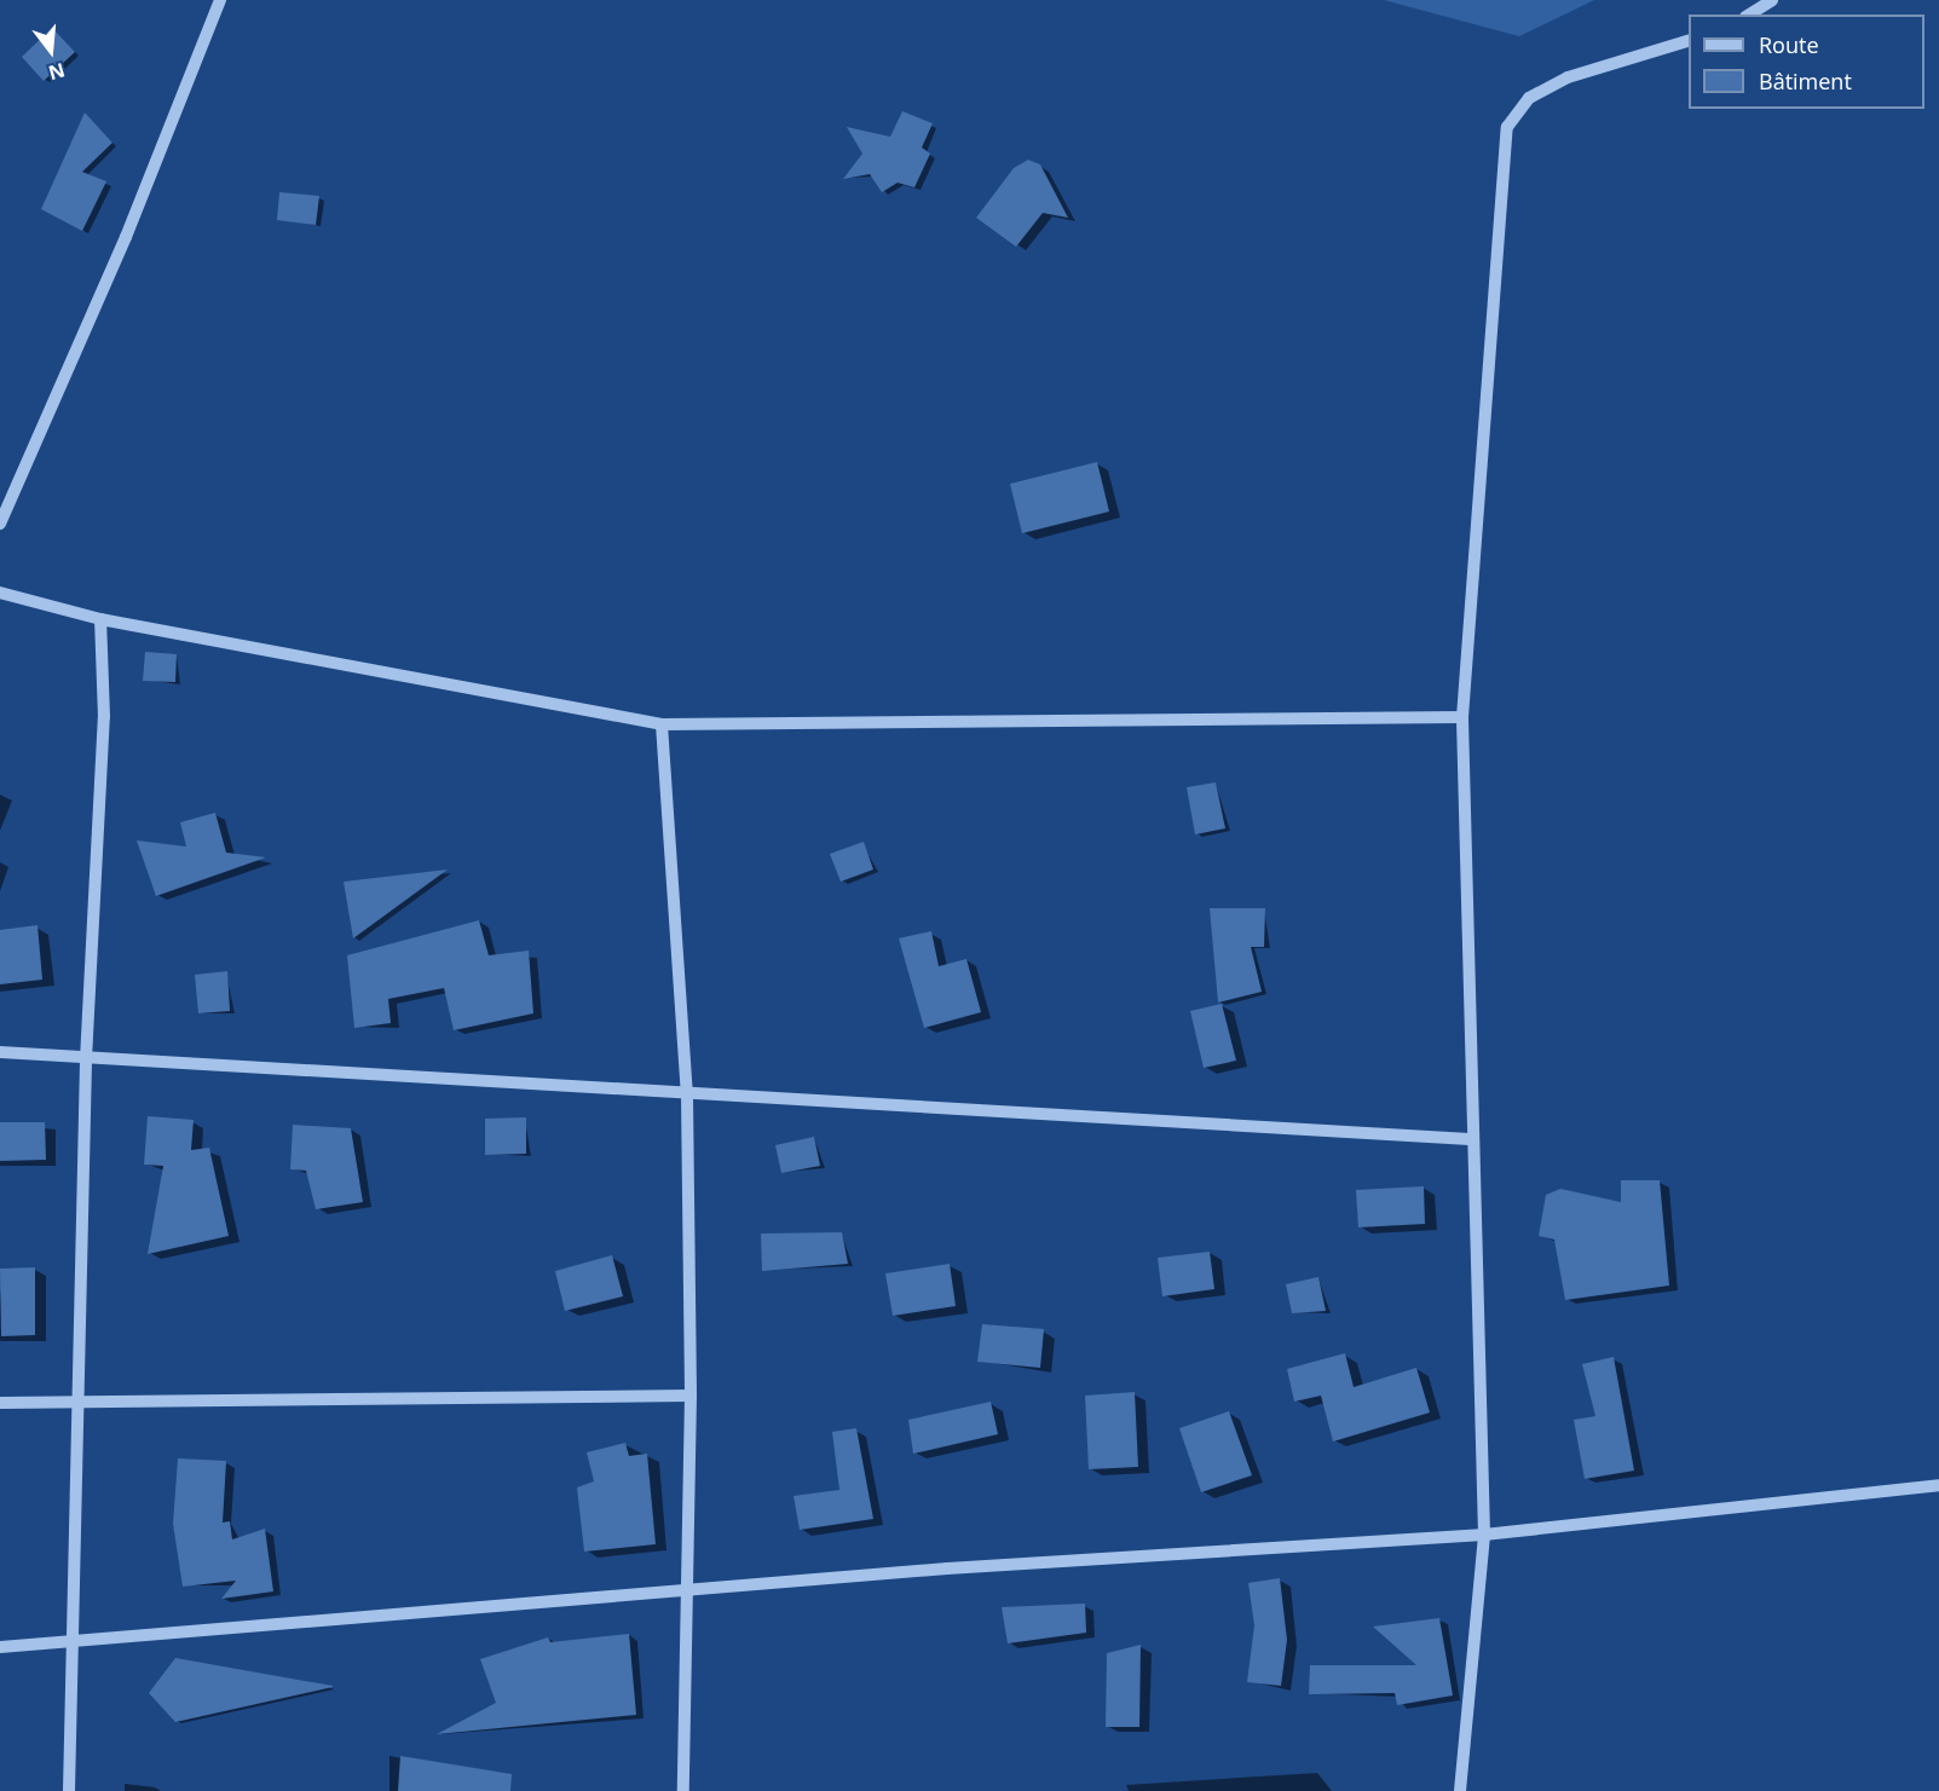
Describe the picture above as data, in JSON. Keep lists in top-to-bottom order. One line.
{"legend":["Route","Bâtiment"],"north":"bottom"}
